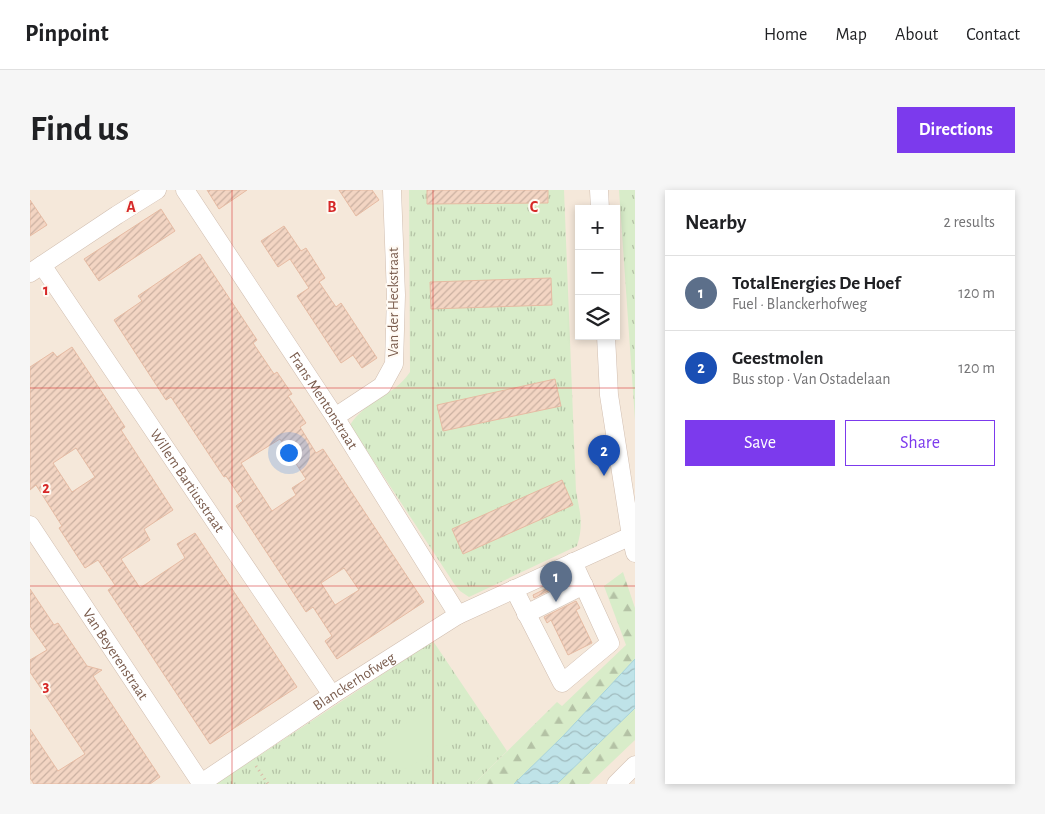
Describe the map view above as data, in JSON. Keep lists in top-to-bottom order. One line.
{"streets":{"street":["Van der Heckstraat","Frans Mentonstraat","Willem Bartiusstraat","Van Beyerenstraat","Blanckerhofweg"]},"crossings":[["Van der Heckstraat","Frans Mentonstraat"],["Frans Mentonstraat","Blanckerhofweg"],["Willem Bartiusstraat","Blanckerhofweg"],["Van Beyerenstraat","Blanckerhofweg"]],"page":{"header":"Pinpoint","nav":["Home","Map","About","Contact"],"buttons":["Directions",["Save","Share"]],"title":"Find us","heading":["Nearby","2 results"],"map_buttons":["+","−"],"list":[{"mark":"1","name":"TotalEnergies De Hoef","note":"Fuel · Blanckerhofweg","value":"120 m"},{"mark":"2","name":"Geestmolen","note":"Bus stop · Van Ostadelaan","value":"120 m"}],"pins":["2","1"]},"grid":{"columns":["A","B","C"],"rows":["1","2","3"]}}
